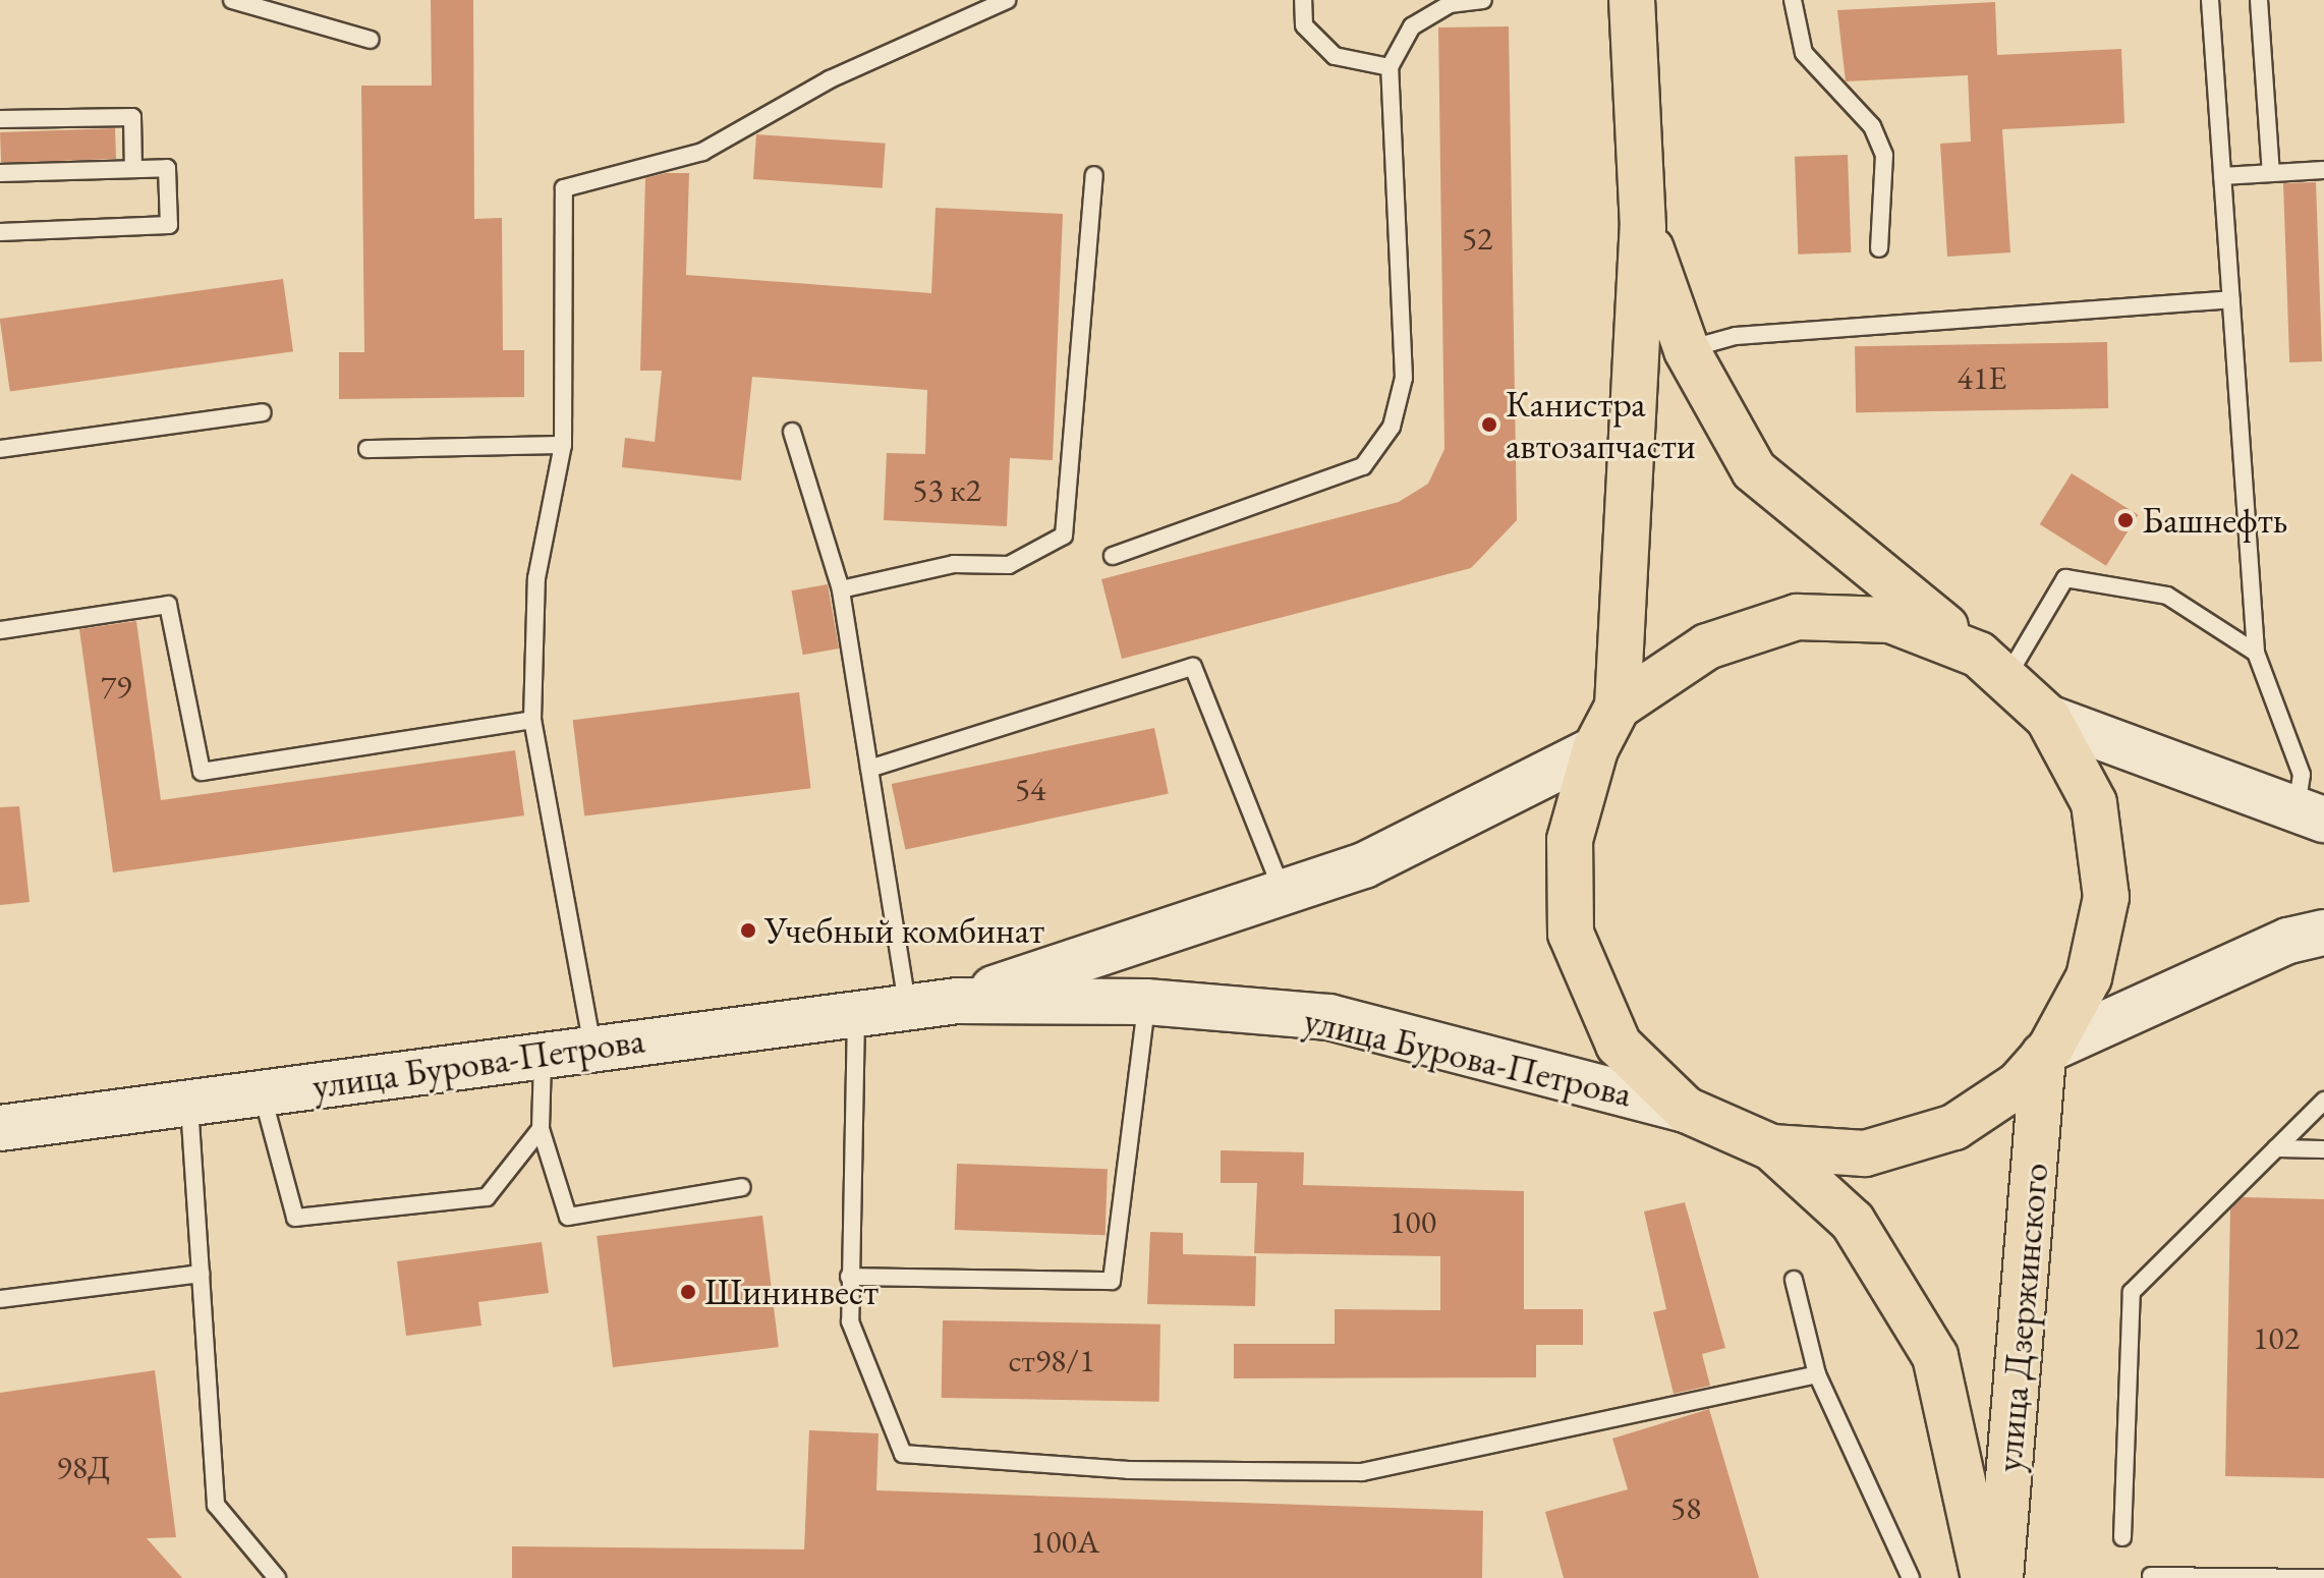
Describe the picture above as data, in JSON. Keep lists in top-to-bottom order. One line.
{"streets":{"main road":["улица Бурова-Петрова","улица Дзержинского"]},"places":["Канистра автозапчасти","Башнефть","Учебный комбинат","Шининвест"],"house_numbers":["52","41Е","53 к2","79","54","100","102","ст98/1","98Д","58","100А"]}
